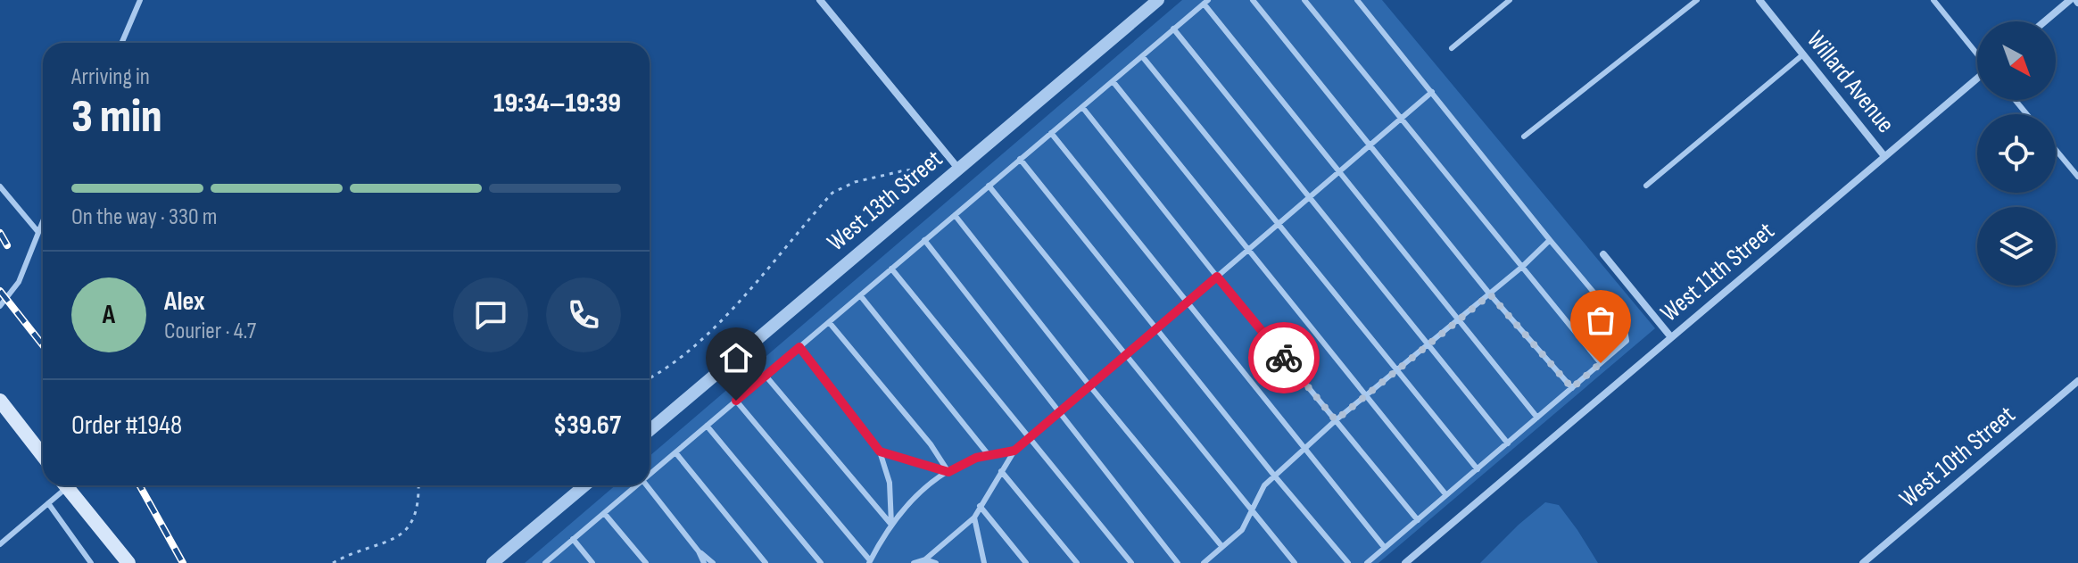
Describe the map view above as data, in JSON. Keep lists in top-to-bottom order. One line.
{"streets":{"street":["Willard Avenue","West 13th Street","West 11th Street","West 10th Street"]},"crossings":[["Willard Avenue","West 11th Street"]],"north":"bottom right","page":{"heading":["3 min","Arriving in","19:34–19:39"],"panel":["Alex","Courier · 4.7","Order #1948","$39.67"],"bar":"On the way · 330 m","round":"A"}}
